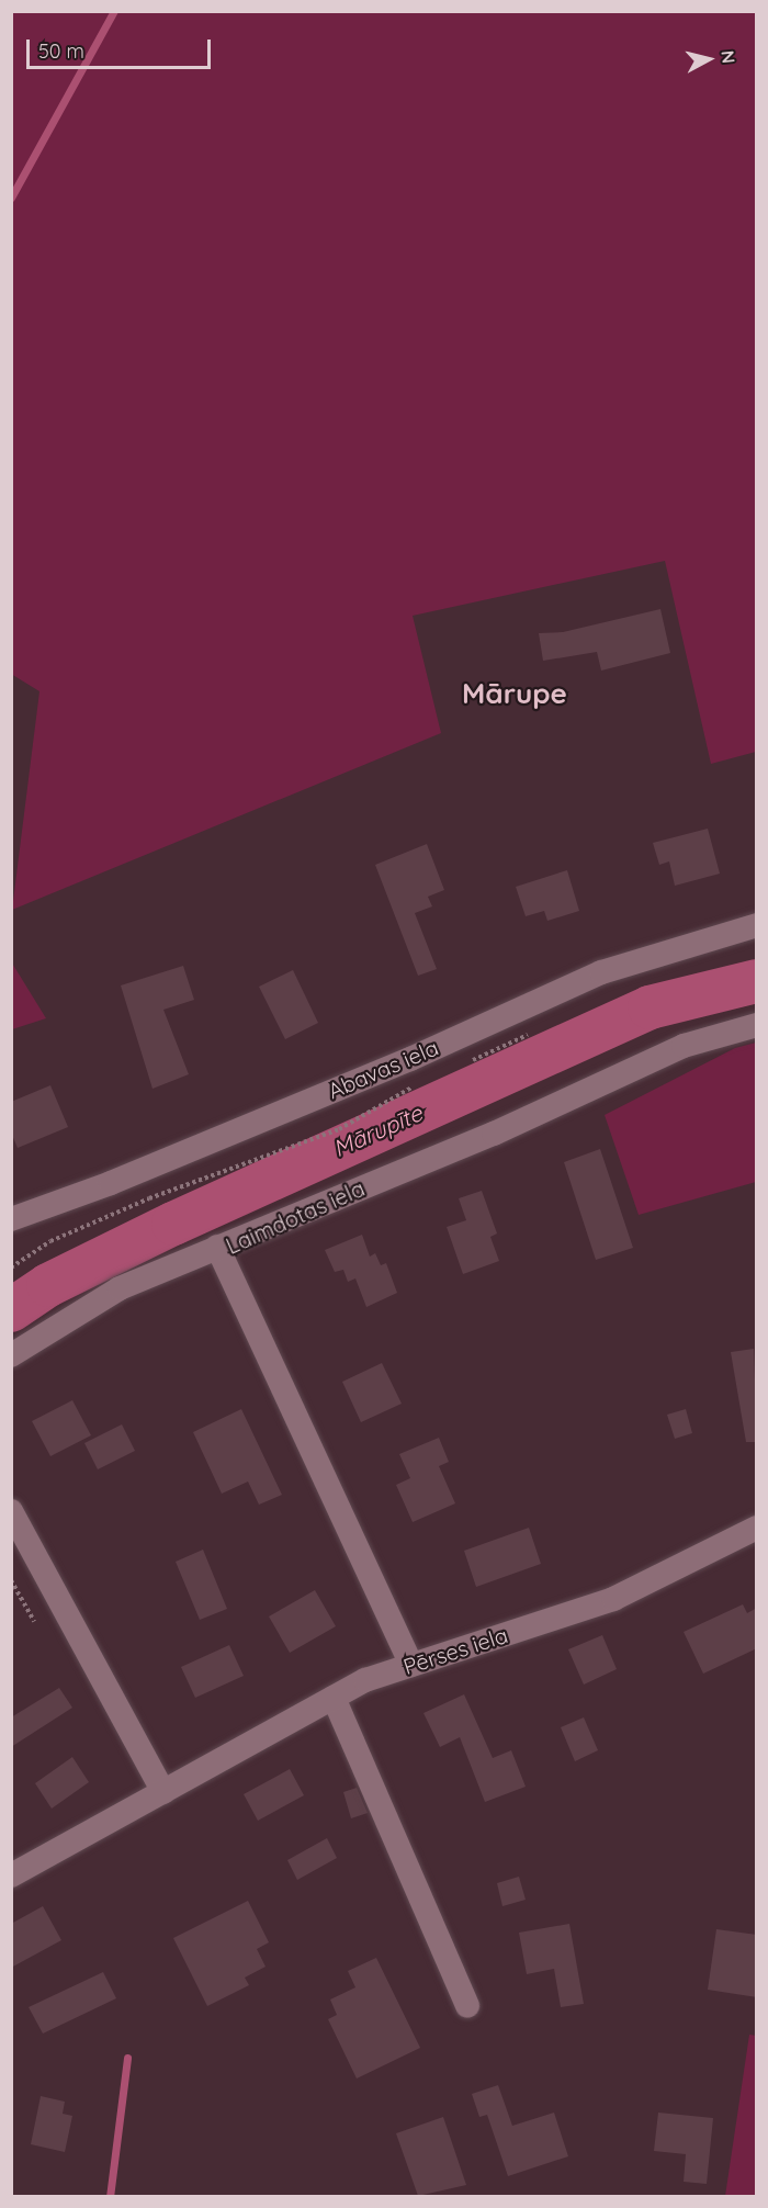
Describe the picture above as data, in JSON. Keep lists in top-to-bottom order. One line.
{"streets":{"street":["Abavas iela","Laimdotas iela","Pērses iela"]},"crossings":[["Laimdotas iela","Pērses iela"]],"districts":["Mārupe"],"water":["Mārupīte"],"scale_bar":"50 m","north":"right"}
